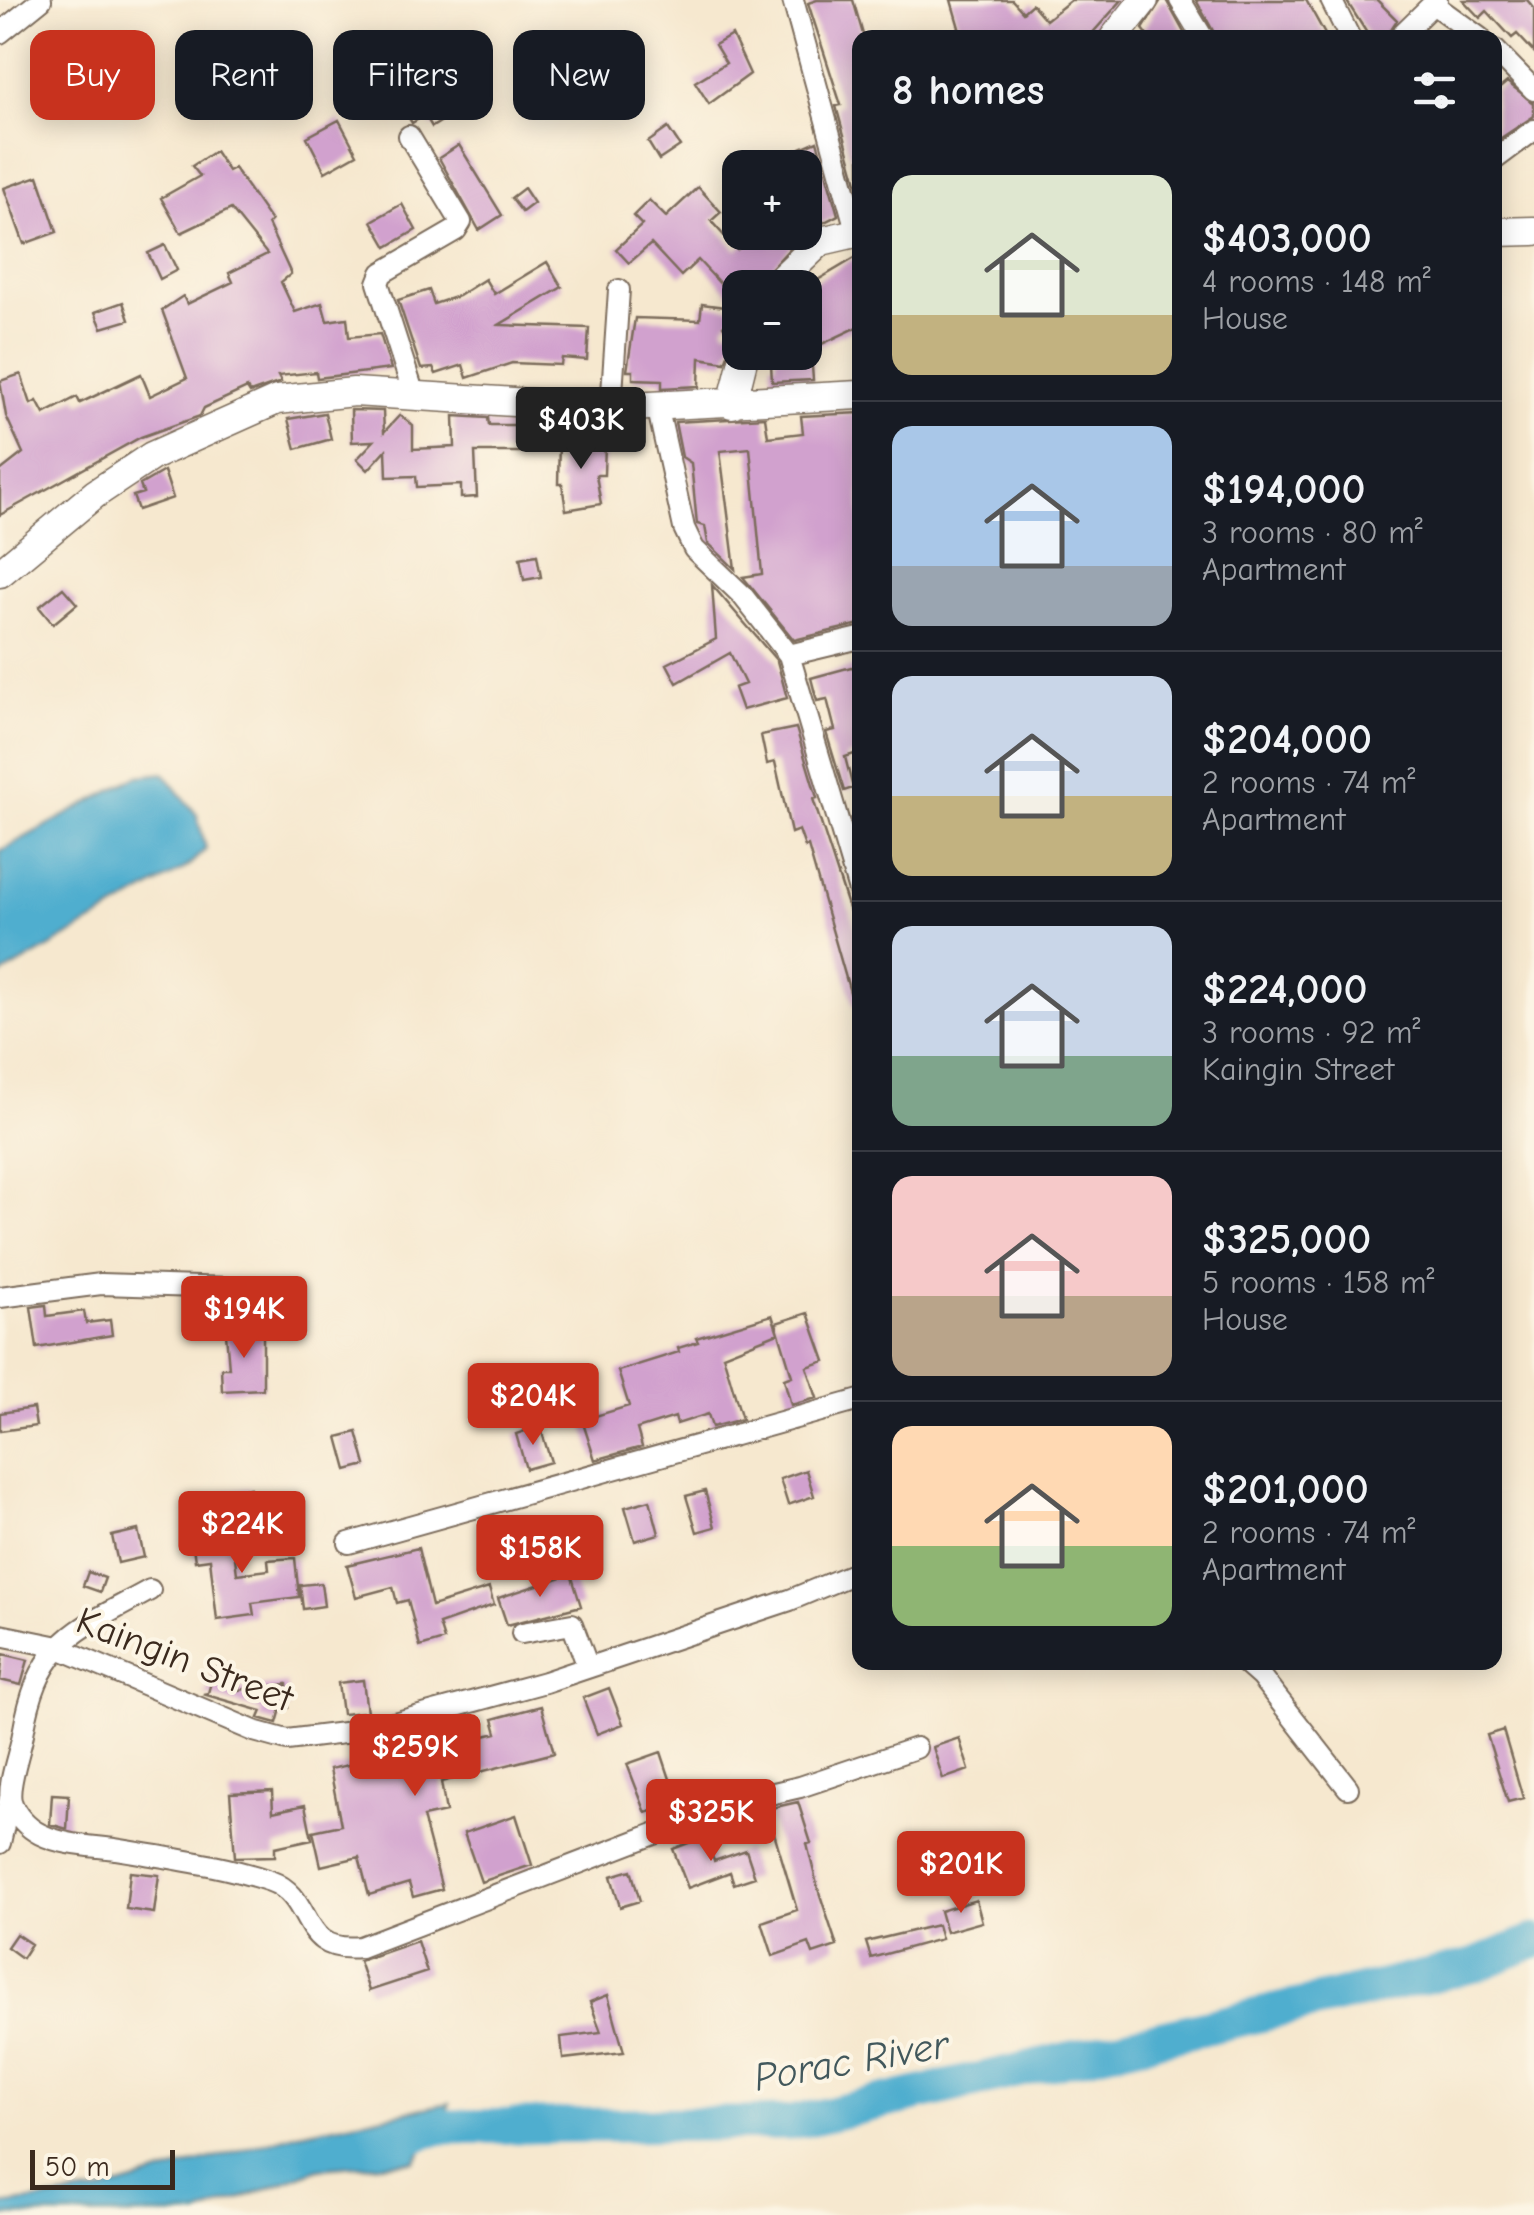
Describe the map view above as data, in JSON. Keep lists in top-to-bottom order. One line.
{"streets":{"street":["Kaingin Street"]},"water":["Porac River"],"scale_bar":"50 m","page":{"chip":["Buy","Rent","Filters","New"],"heading":"8 homes","map_buttons":["+","−"],"list":[{"name":"$403,000","note":"4 rooms · 148 m² · House"},{"name":"$194,000","note":"3 rooms · 80 m² · Apartment"},{"name":"$204,000","note":"2 rooms · 74 m² · Apartment"},{"name":"$224,000","note":"3 rooms · 92 m² · Kaingin Street"},{"name":"$325,000","note":"5 rooms · 158 m² · House"},{"name":"$201,000","note":"2 rooms · 74 m² · Apartment"}],"price":["$403K","$194K","$204K","$224K","$158K","$259K","$325K","$201K"],"scale":"50 m"}}
